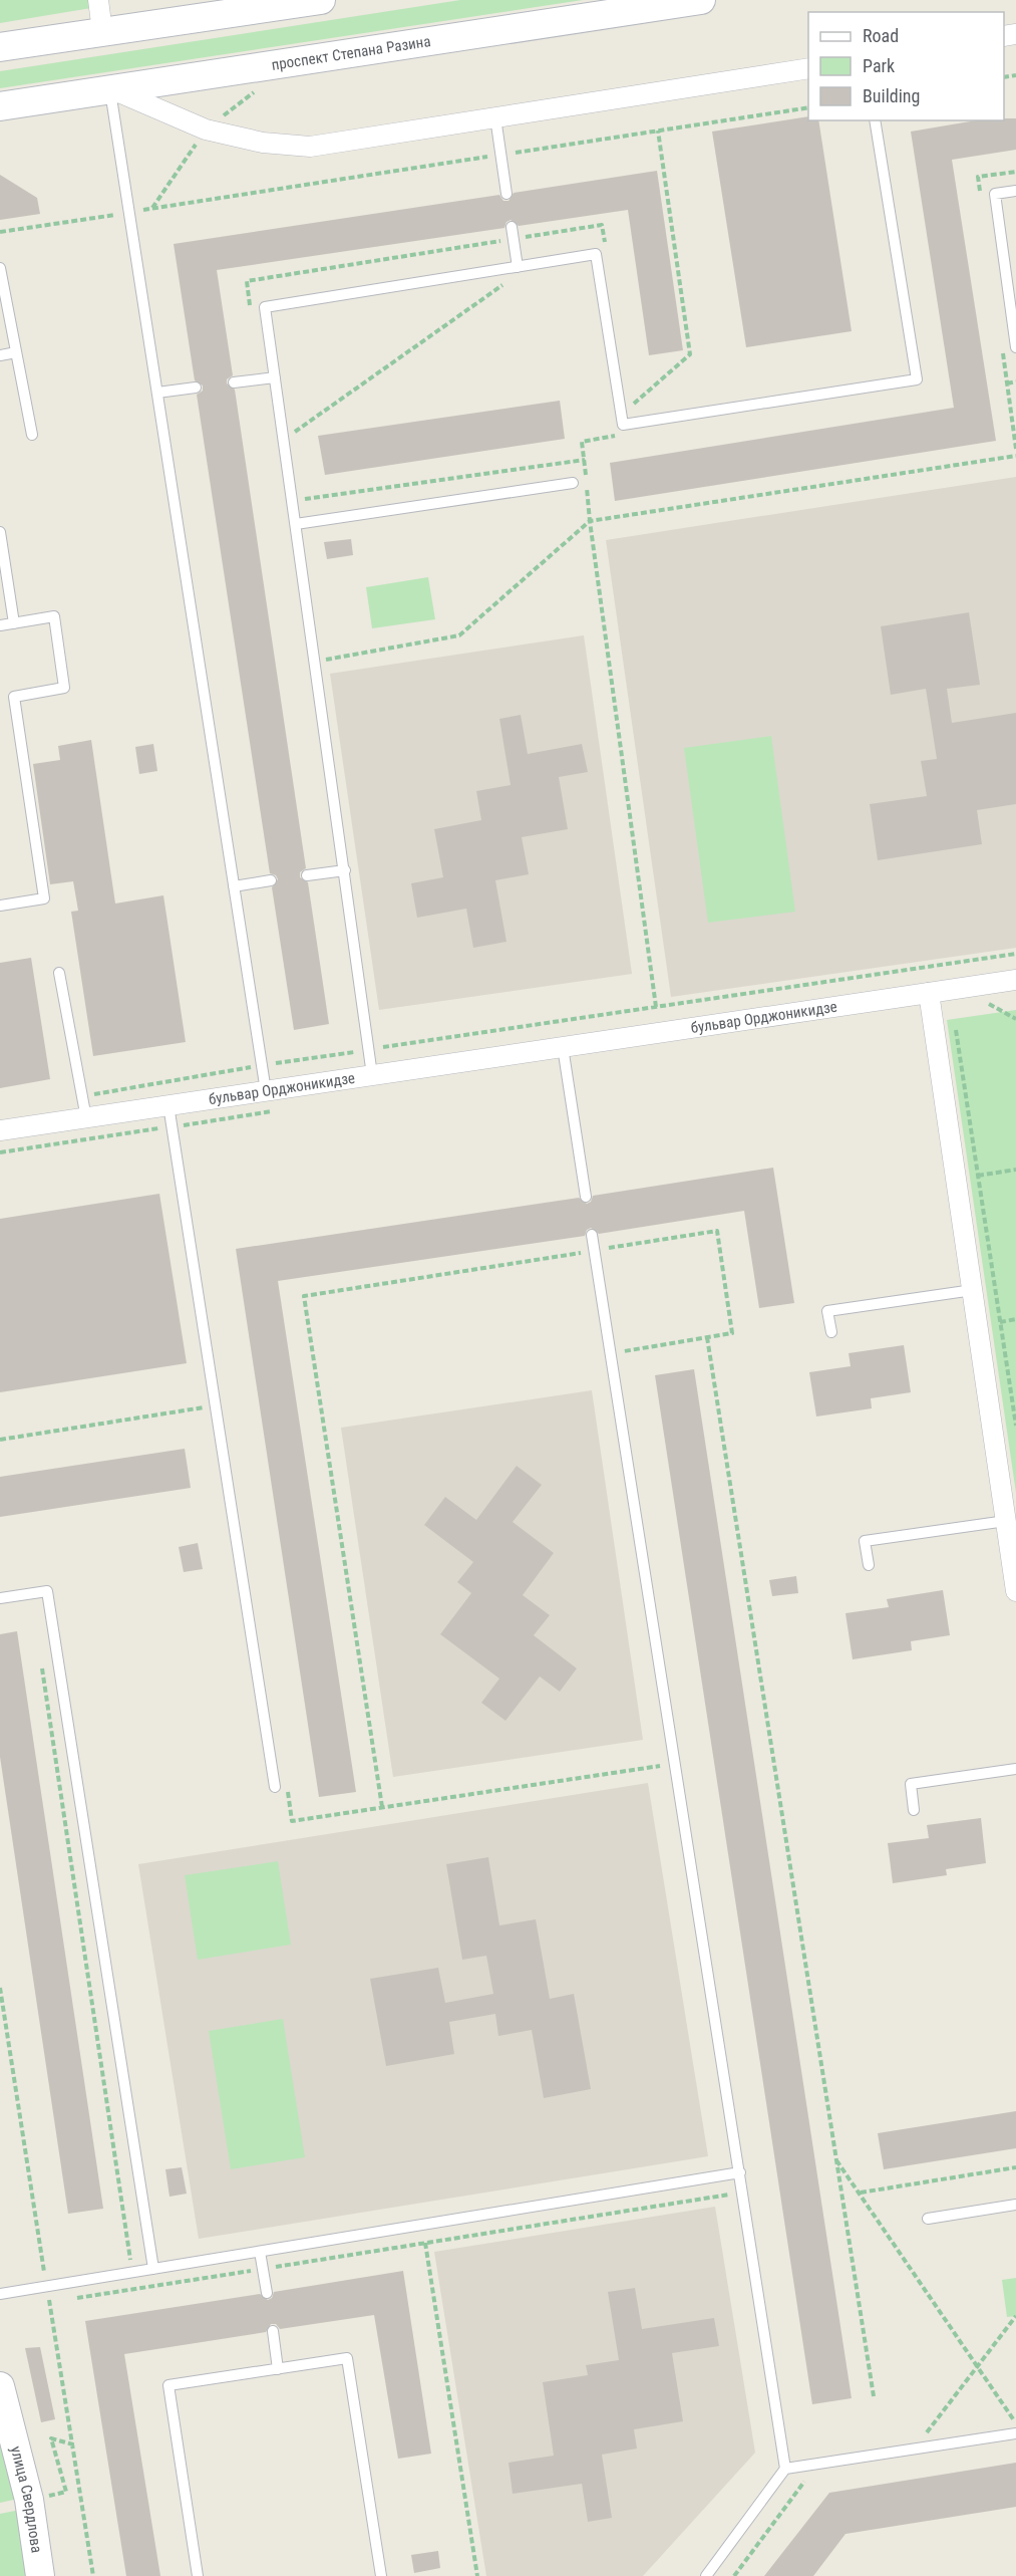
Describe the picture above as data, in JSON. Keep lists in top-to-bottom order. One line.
{"streets":{"main road":["проспект Степана Разина","улица Свердлова"],"street":["бульвар Орджоникидзе"]},"legend":["Road","Park","Building"]}
